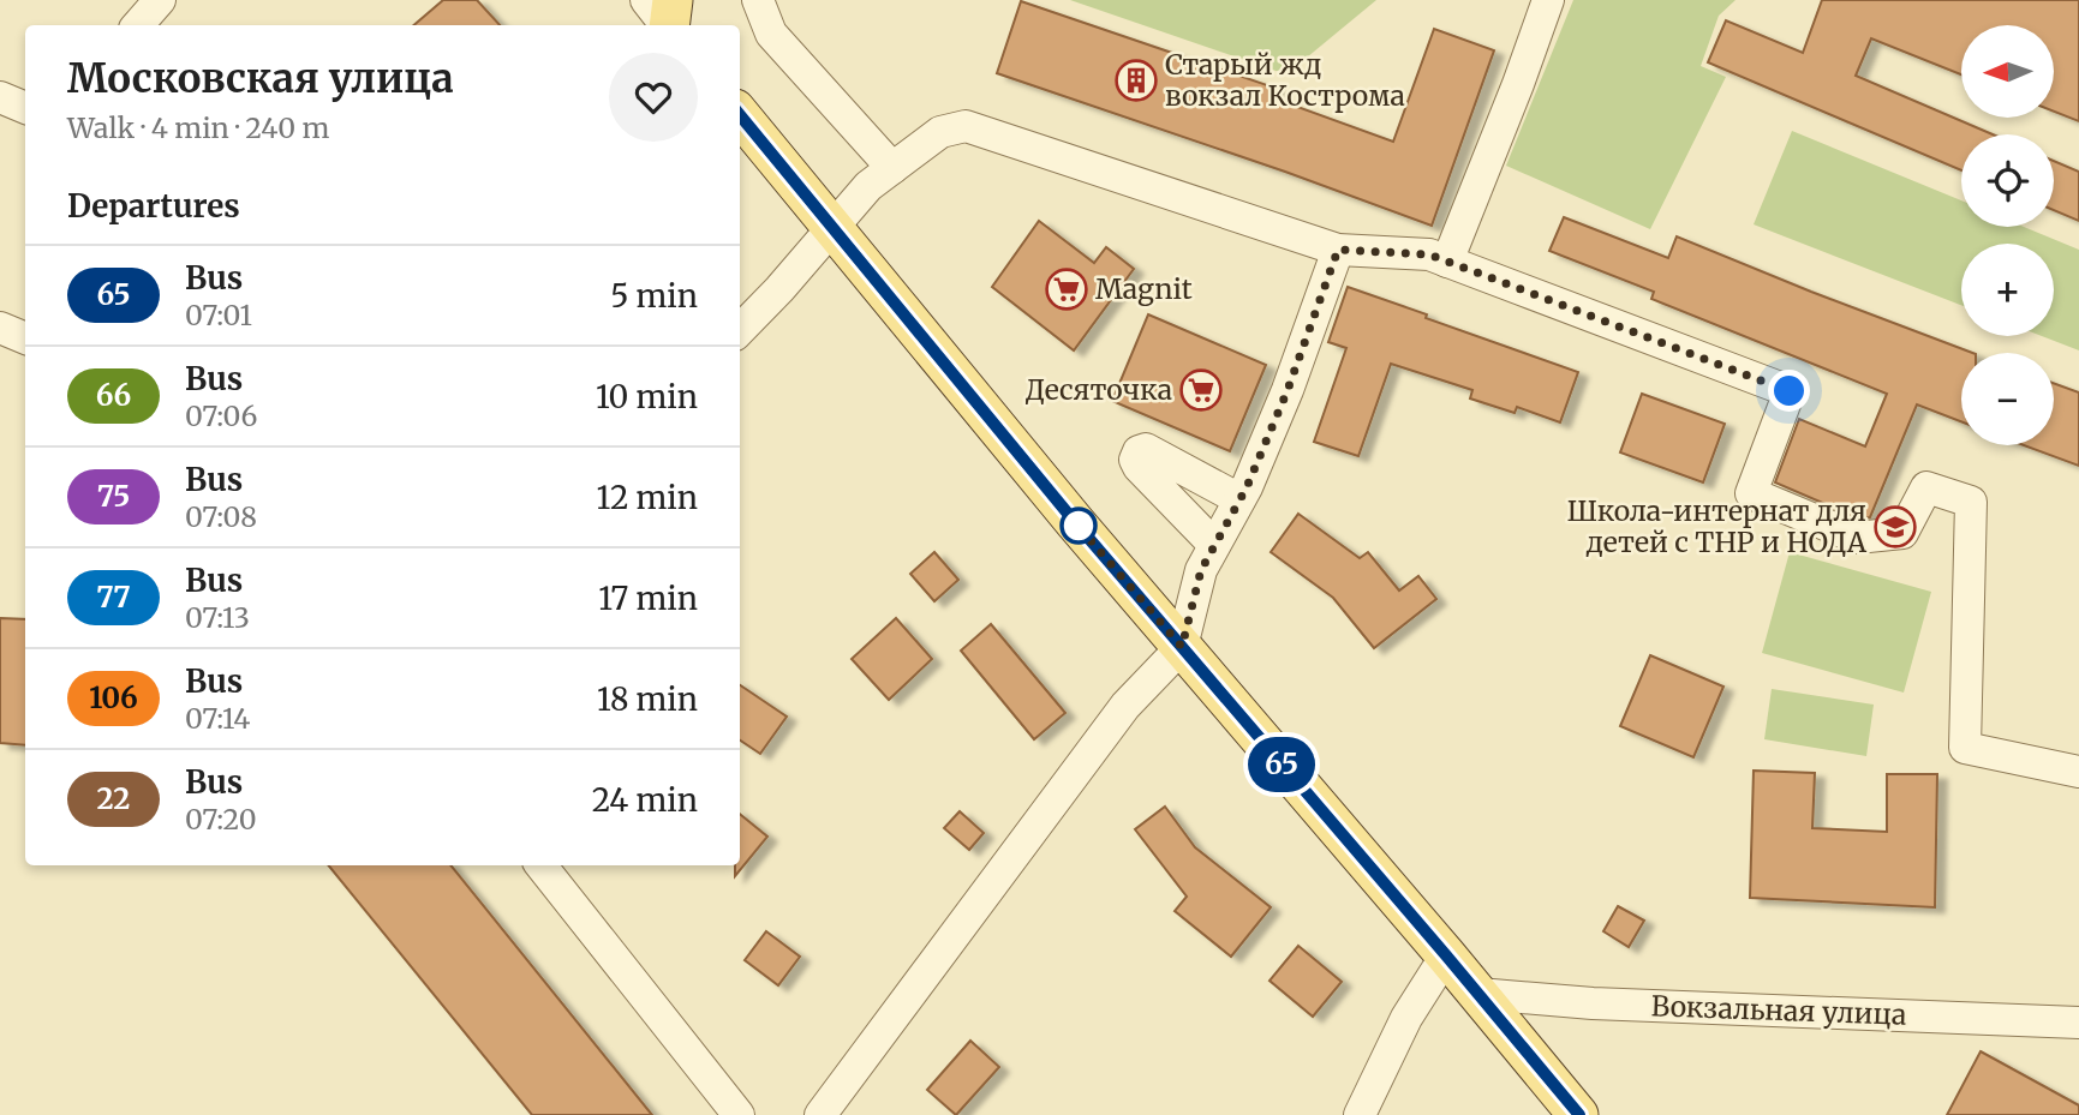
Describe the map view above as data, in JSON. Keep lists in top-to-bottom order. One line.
{"streets":{"street":["Вокзальная улица"]},"places":{"building":["Старый жд вокзал Кострома"],"supermarket":["Magnit","Десяточка"],"school or university":["Школа-интернат для детей с ТНР и НОДА"]},"lines":["bus line 65"],"north":"left","page":{"on_map":"65","map_buttons":["+","−"],"heading":[["Московская улица","Walk · 4 min · 240 m"],"Departures"],"list":[{"mark":"65","name":"Bus","note":"07:01","value":"5 min"},{"mark":"66","name":"Bus","note":"07:06","value":"10 min"},{"mark":"75","name":"Bus","note":"07:08","value":"12 min"},{"mark":"77","name":"Bus","note":"07:13","value":"17 min"},{"mark":"106","name":"Bus","note":"07:14","value":"18 min"},{"mark":"22","name":"Bus","note":"07:20","value":"24 min"}]}}
